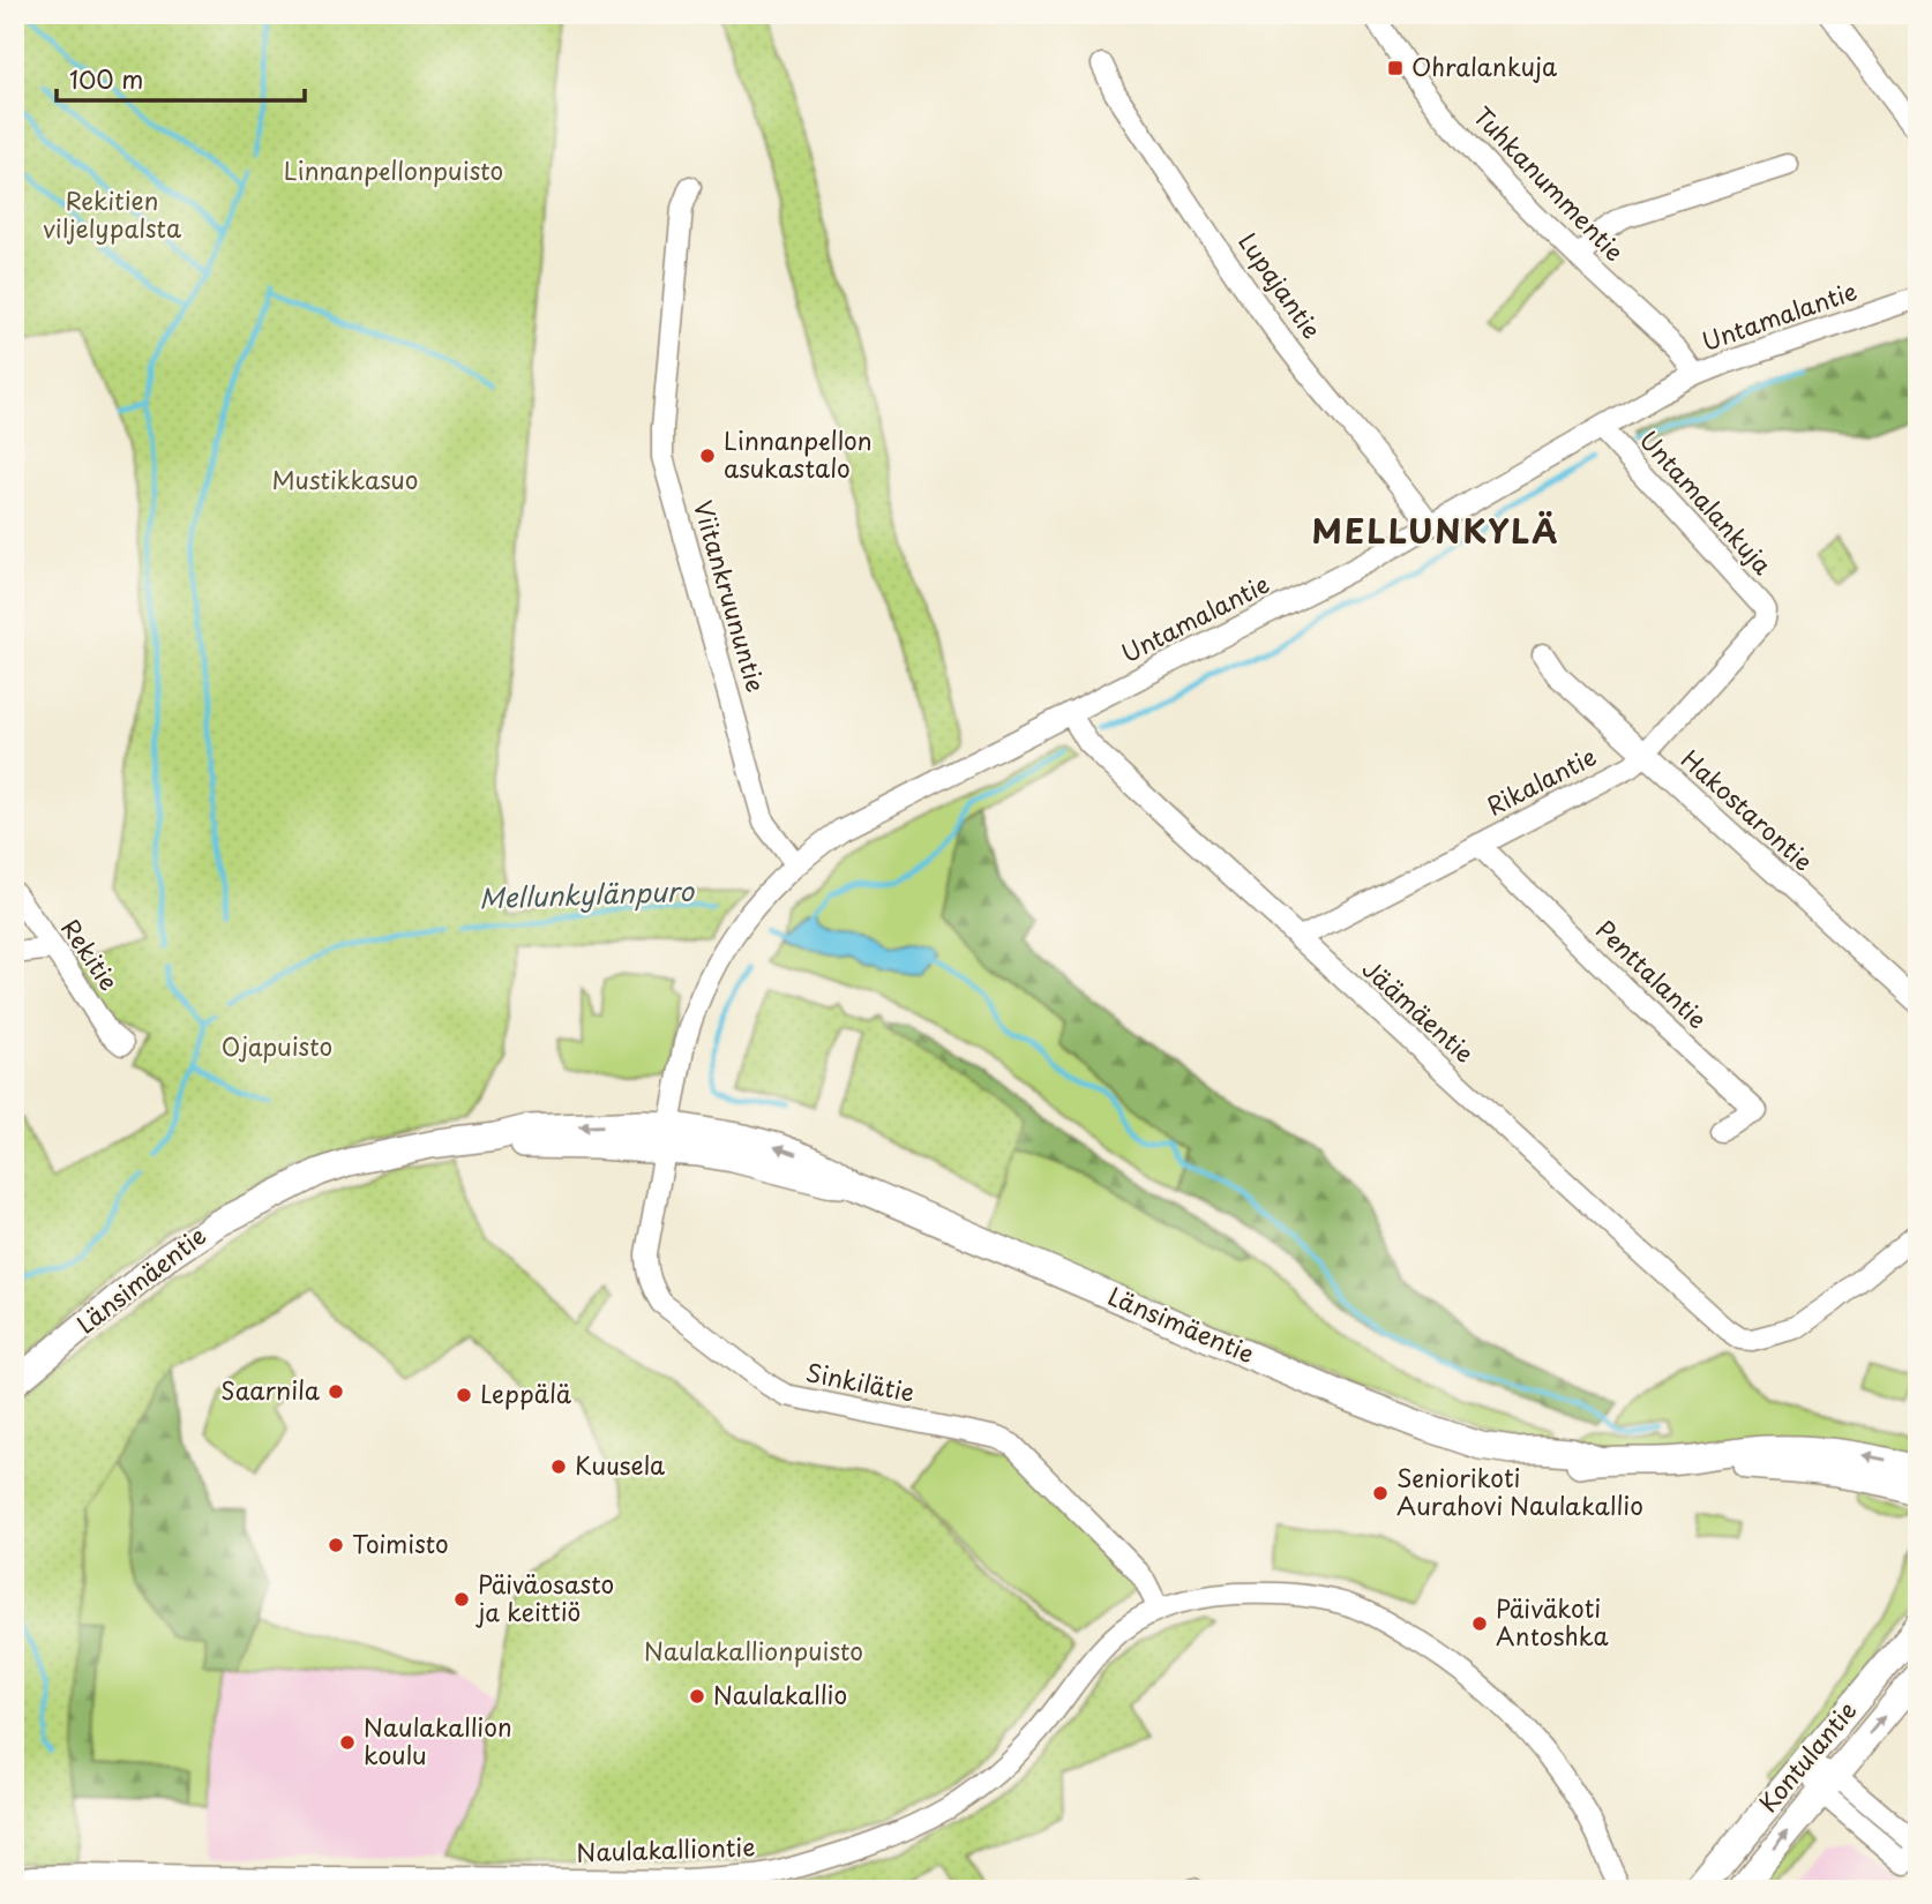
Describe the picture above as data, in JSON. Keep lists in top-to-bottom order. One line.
{"streets":{"main road":["Länsimäentie","Kontulantie"],"street":["Tuhkanummentie","Lupajantie","Untamalantie","Untamalankuja","Viitankruununtie","Rikalantie","Hakostarontie","Rekitie","Penttalantie","Jäämäentie","Sinkilätie","Naulakalliontie"]},"crossings":[["Tuhkanummentie","Untamalantie"],["Lupajantie","Untamalantie"],["Untamalantie","Untamalankuja"],["Untamalantie","Viitankruununtie"],["Untamalantie","Jäämäentie"],["Untamalantie","Länsimäentie"],["Untamalantie","Sinkilätie"],["Untamalankuja","Rikalantie"],["Rikalantie","Hakostarontie"],["Rikalantie","Penttalantie"],["Rikalantie","Jäämäentie"],["Länsimäentie","Sinkilätie"],["Sinkilätie","Naulakalliontie"]],"districts":["MELLUNKYLÄ"],"water":["Mellunkylänpuro"],"parks":["Linnanpellonpuisto","Rekitien viljelypalsta","Mustikkasuo","Ojapuisto","Naulakallionpuisto"],"places":{"transit":["Ohralankuja"],"other":["Linnanpellon asukastalo","Saarnila","Leppälä","Kuusela","Seniorikoti Aurahovi Naulakallio","Toimisto","Päiväosasto ja keittiö","Päiväkoti Antoshka","Naulakallio","Naulakallion koulu"]},"scale_bar":"100 m"}
